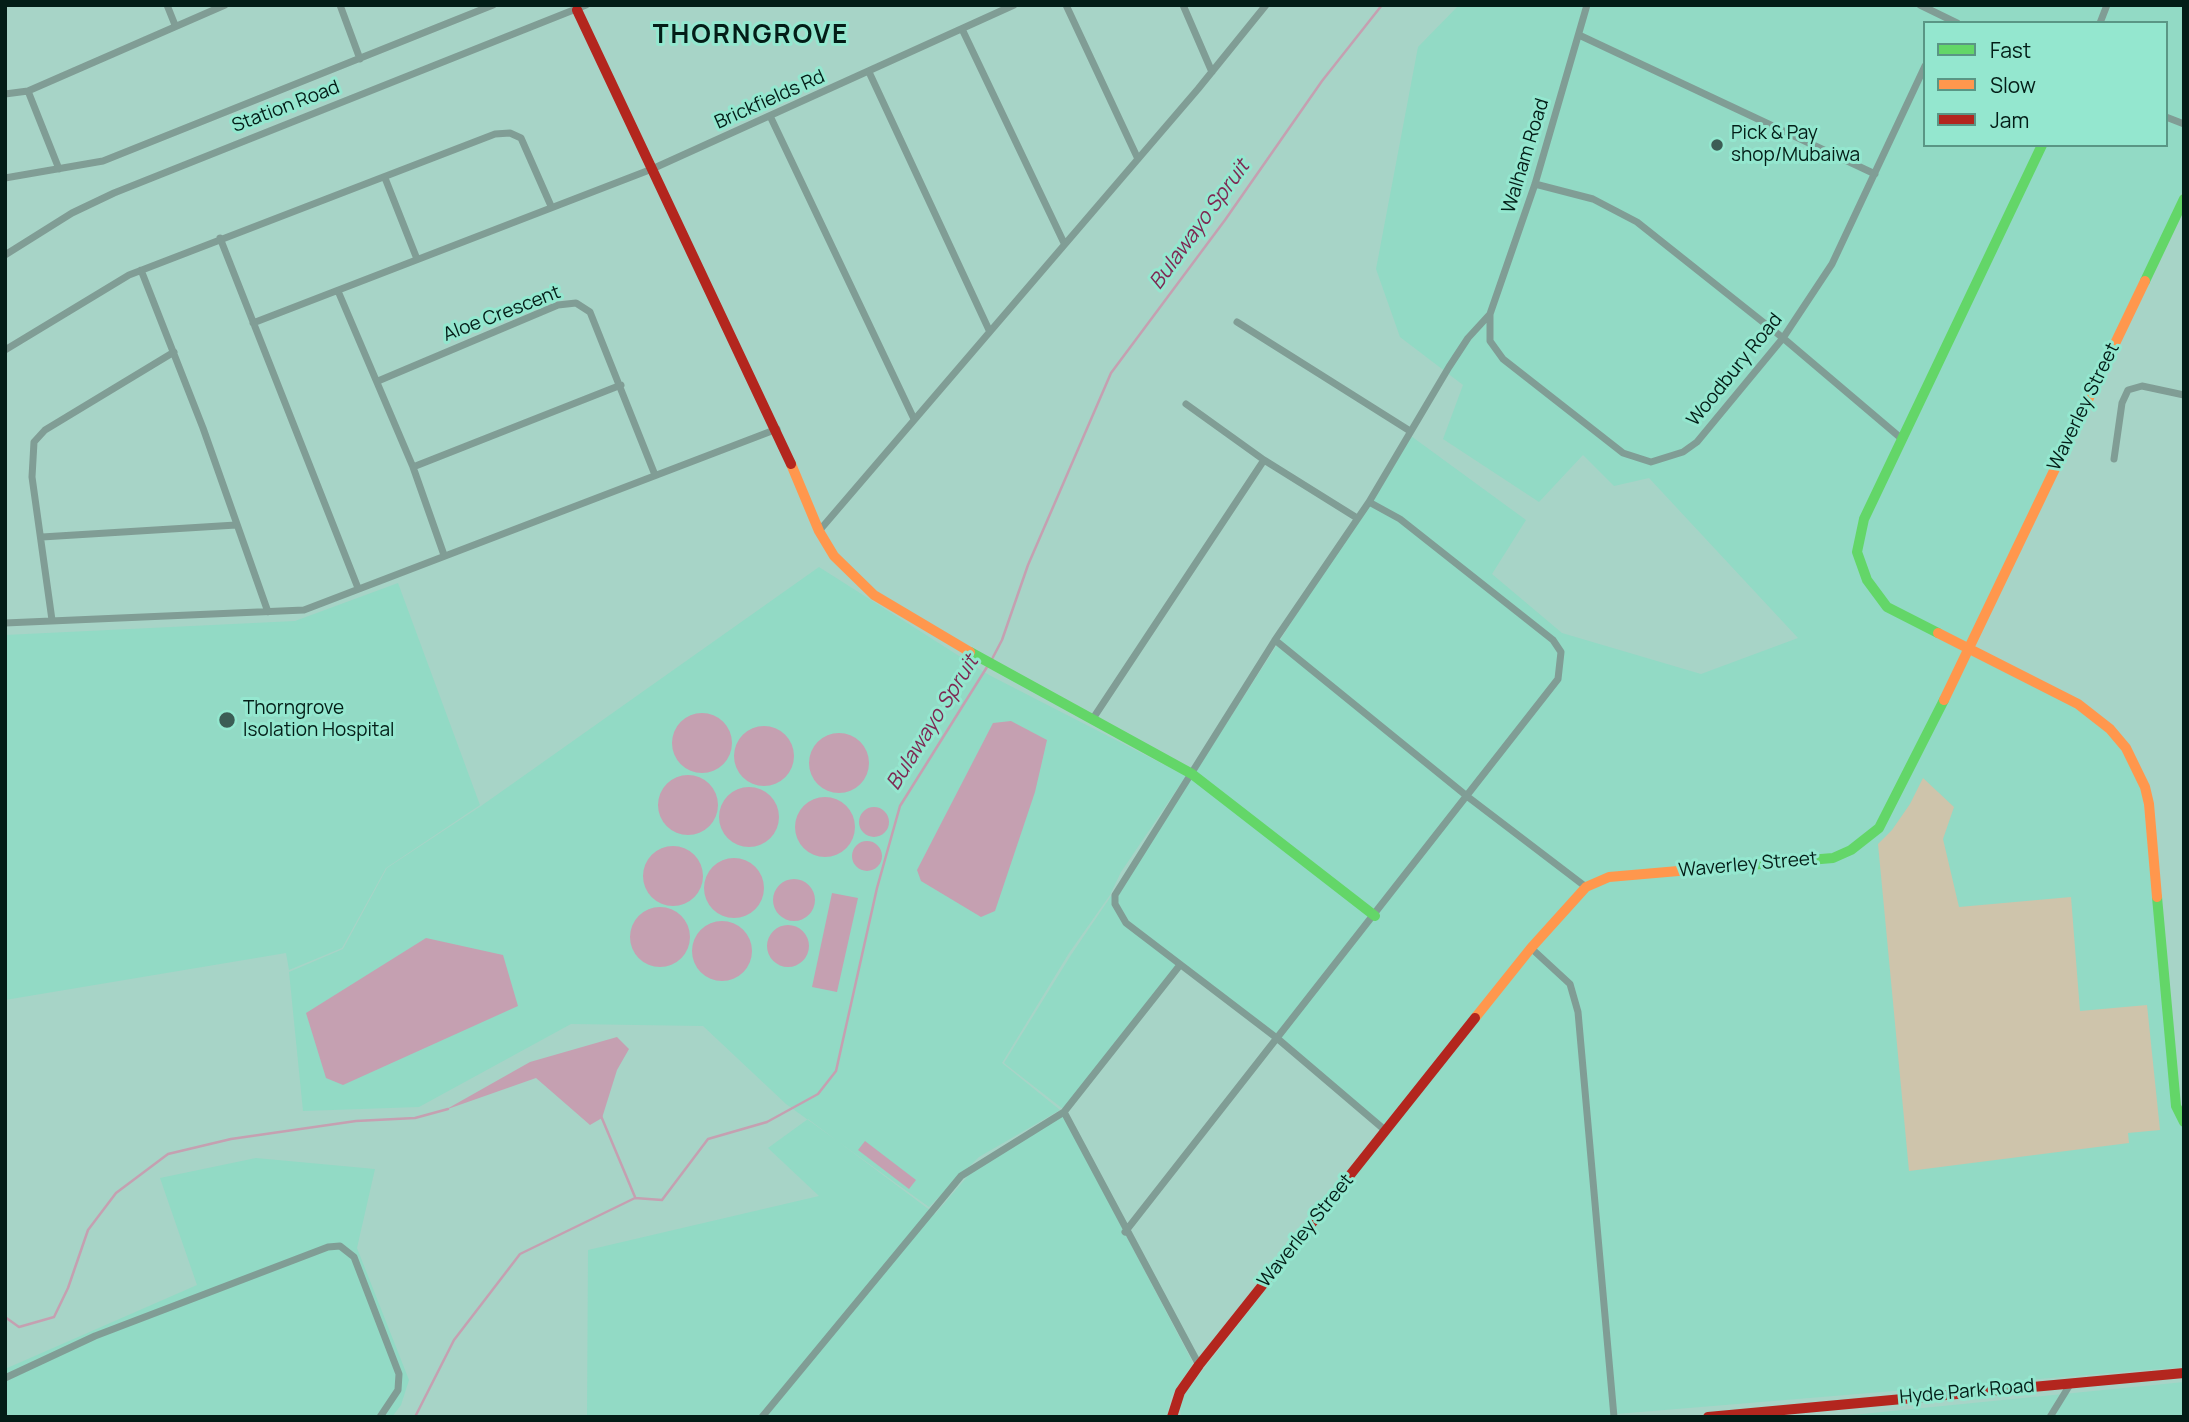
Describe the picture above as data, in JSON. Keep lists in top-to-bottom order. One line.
{"streets":{"street":["Brickfields Rd","Station Road","Walham Road","Aloe Crescent","Woodbury Road","Waverley Street","Hyde Park Road"]},"crossings":[["Walham Road","Woodbury Road"]],"districts":["THORNGROVE"],"water":["Bulawayo Spruit"],"places":["Pick & Pay shop/Mubaiwa","Thorngrove Isolation Hospital"],"legend":["Fast","Slow","Jam"]}
